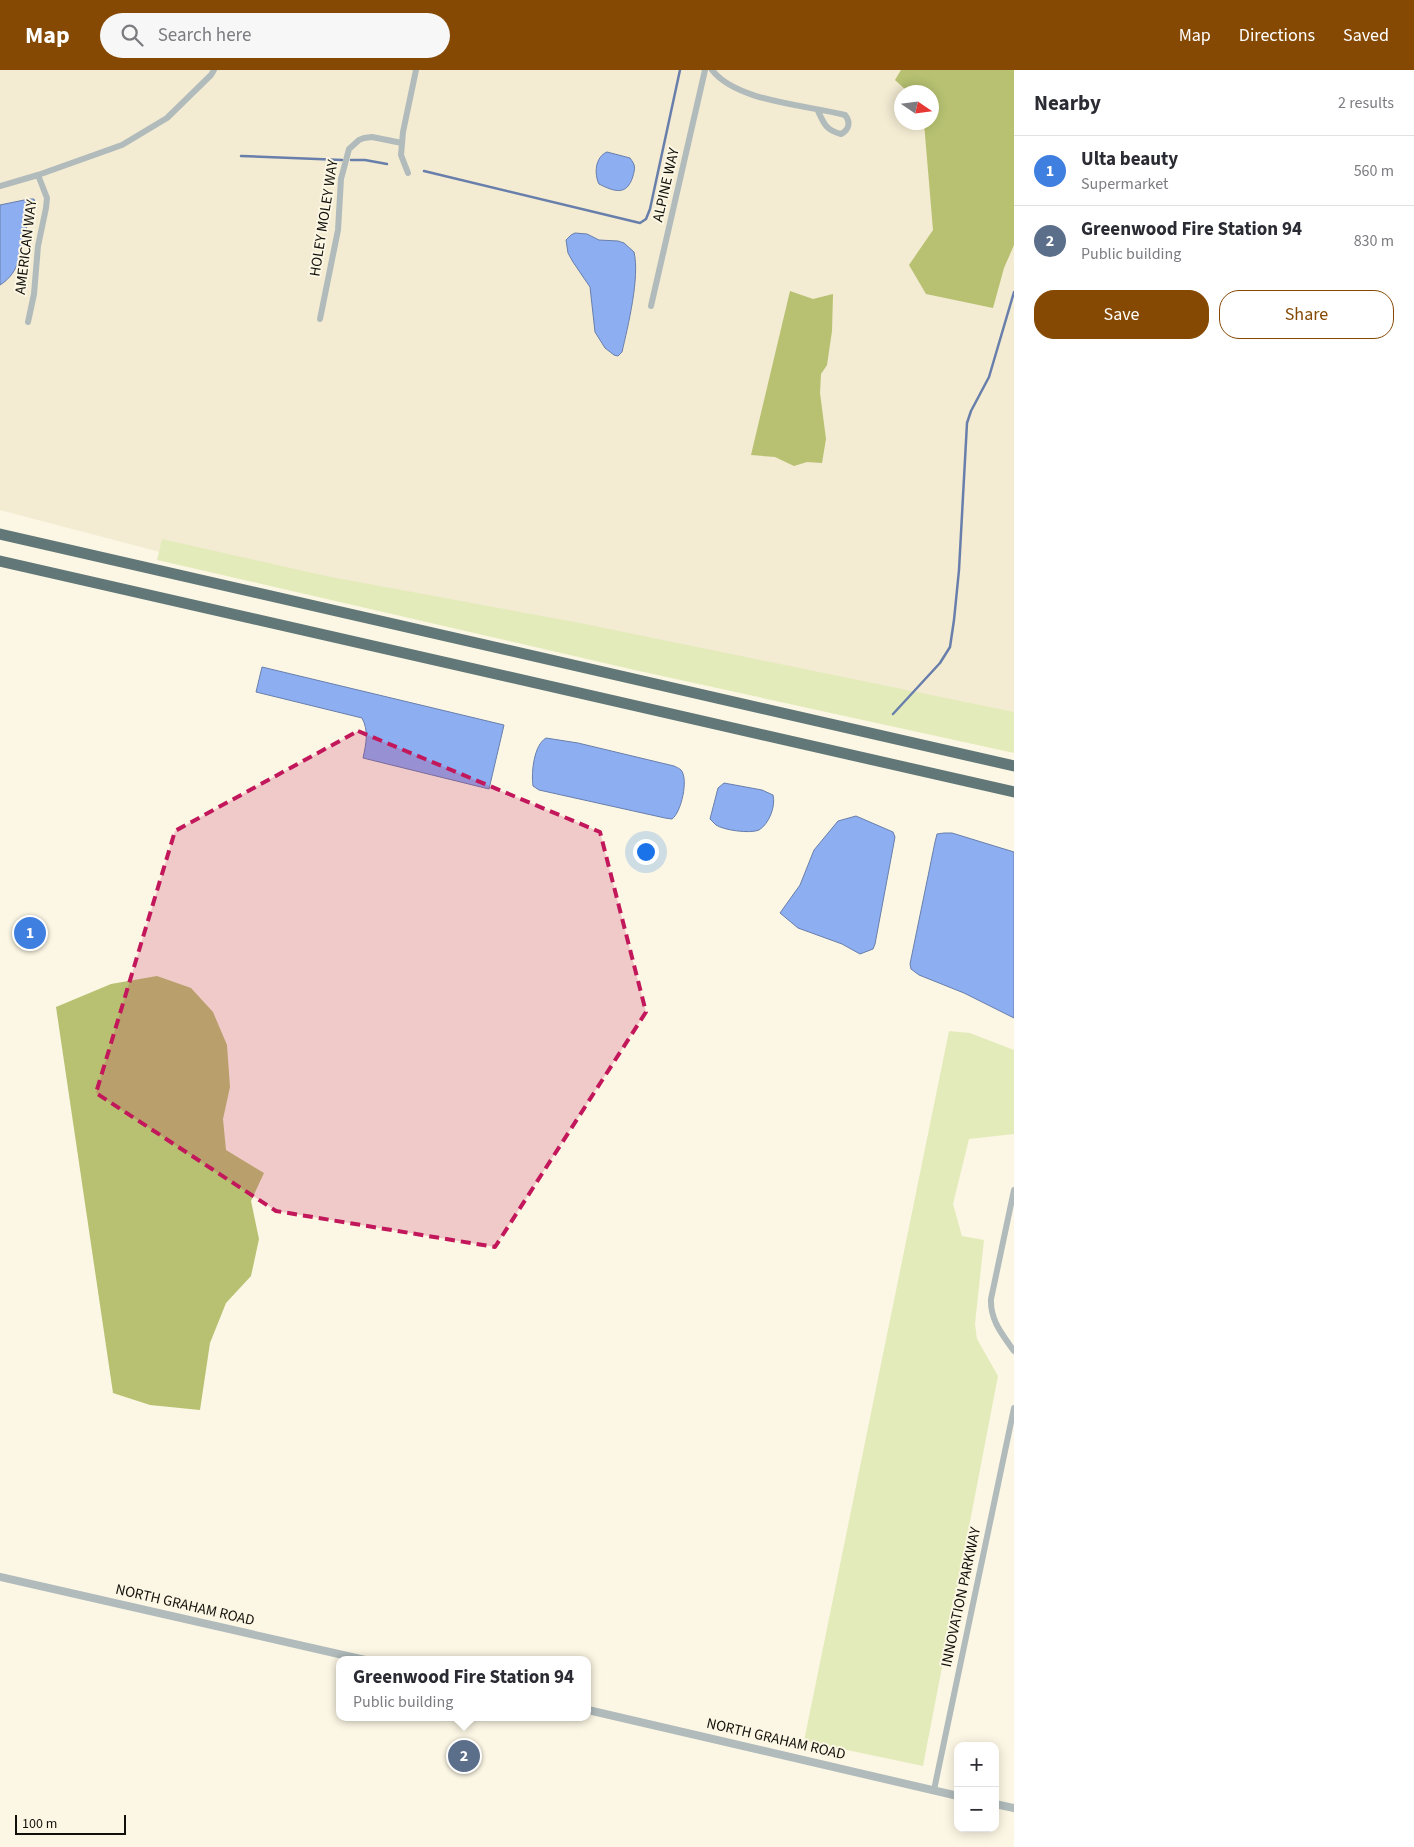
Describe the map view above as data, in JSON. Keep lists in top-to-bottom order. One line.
{"streets":{"street":["ALPINE WAY","HOLEY MOLEY WAY","AMERICAN WAY","INNOVATION PARKWAY","NORTH GRAHAM ROAD"]},"crossings":[["INNOVATION PARKWAY","NORTH GRAHAM ROAD"]],"scale_bar":"100 m","north":"right","page":{"header":"Map","search":"Search here","nav":["Map","Directions","Saved"],"heading":["Nearby","2 results"],"list":[{"mark":"1","name":"Ulta beauty","note":"Supermarket","value":"560 m"},{"mark":"2","name":"Greenwood Fire Station 94","note":"Public building","value":"830 m"}],"buttons":["Save","Share"],"pins":["1","2"],"popup":["Greenwood Fire Station 94","Public building"],"map_buttons":["+","−"],"scale":"100 m"}}
